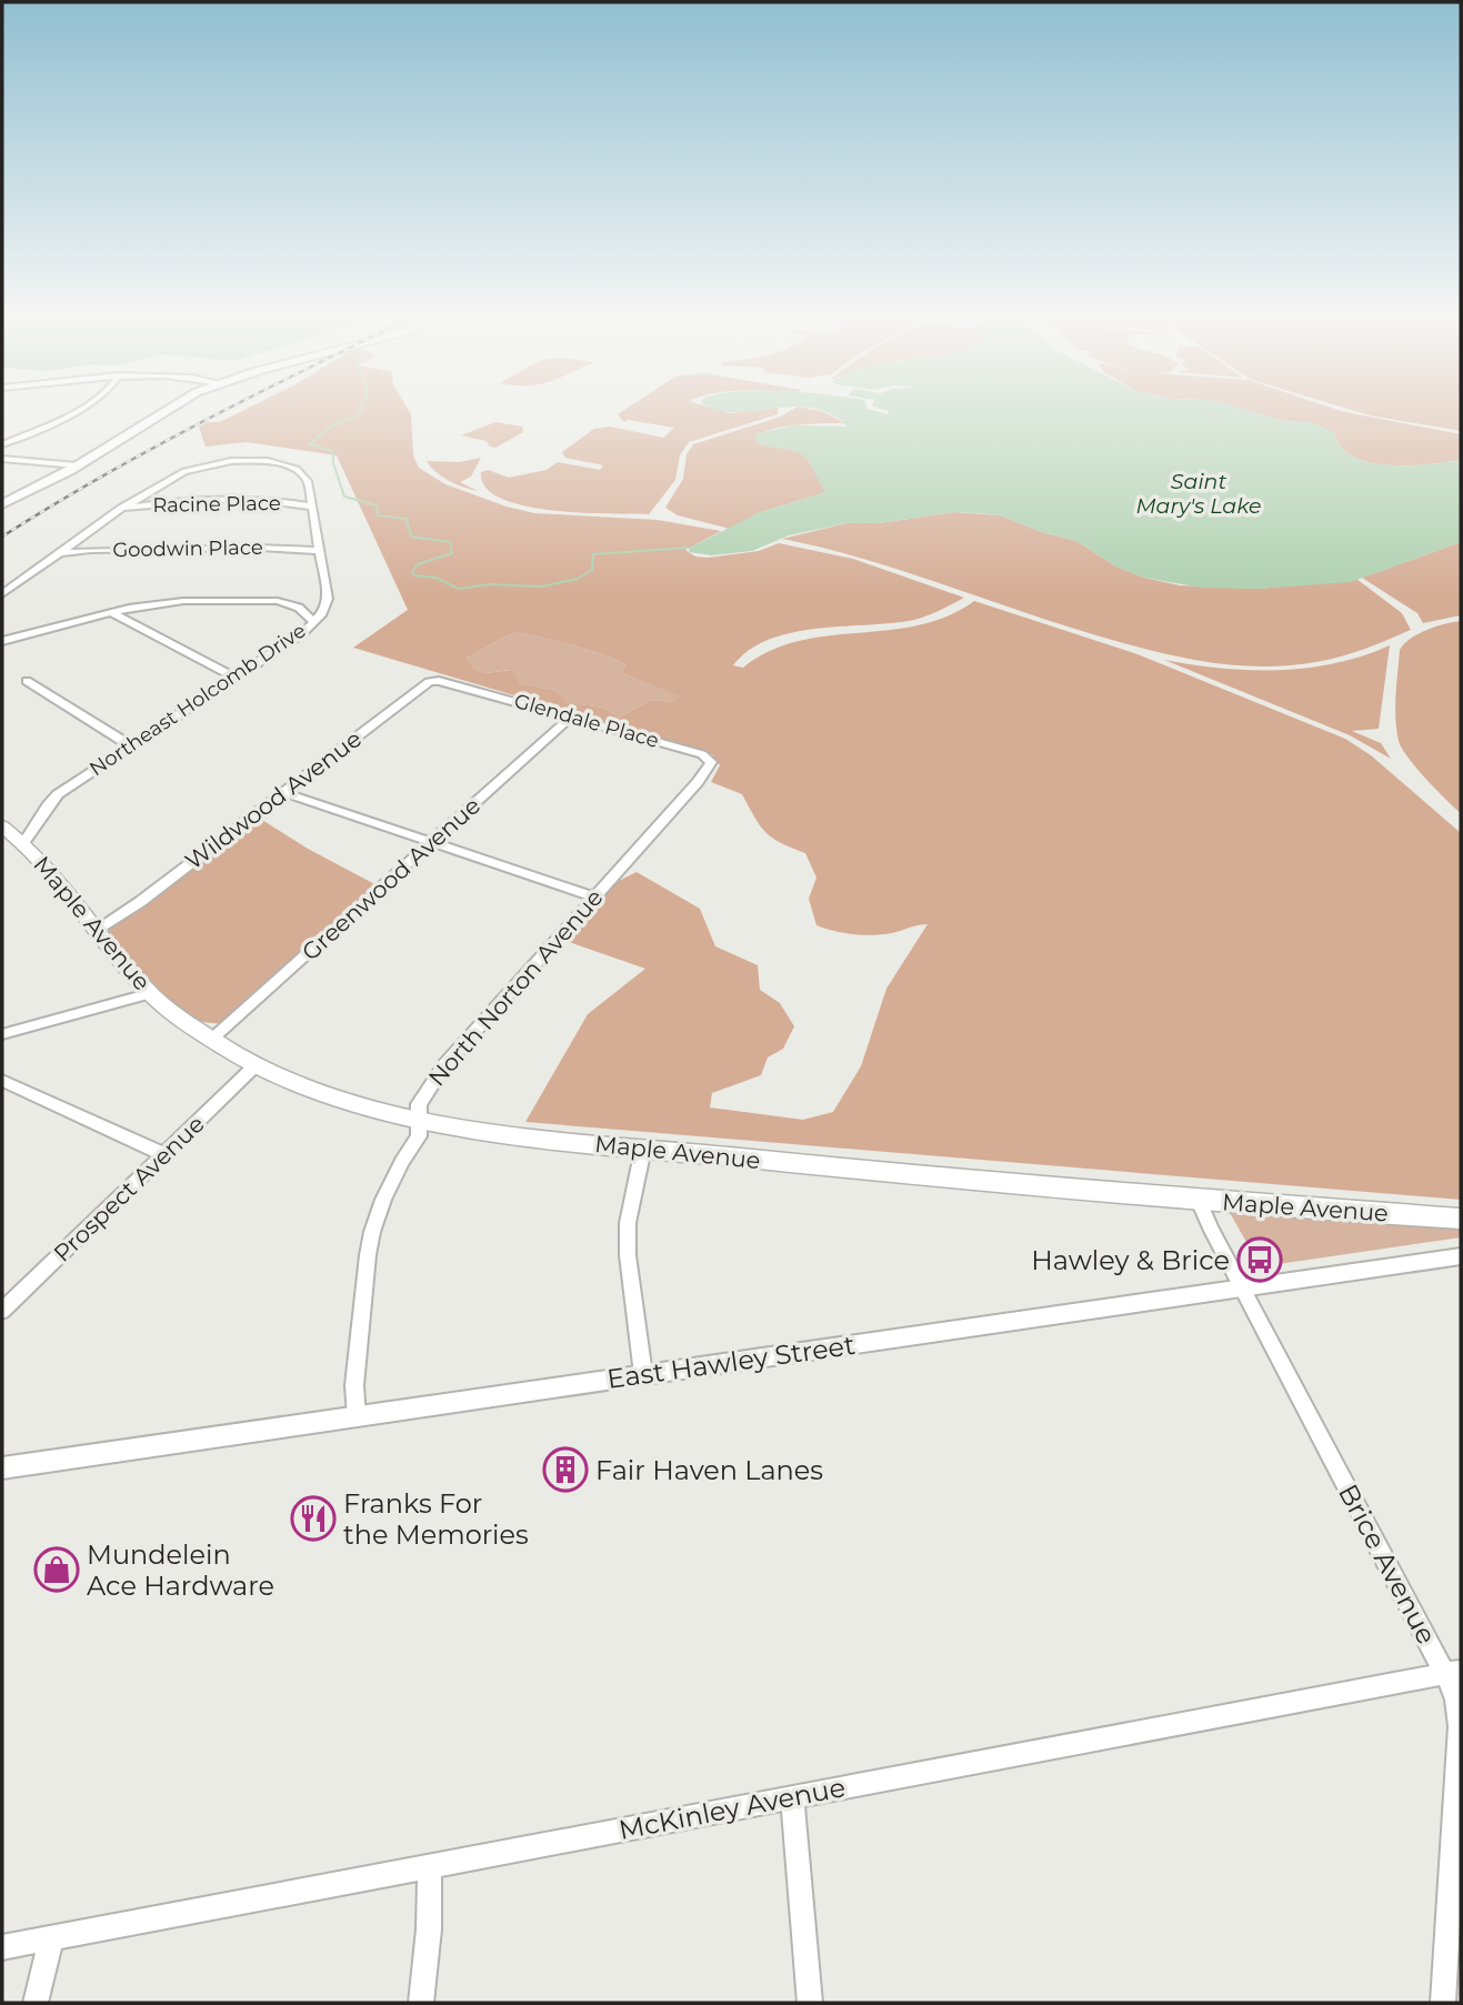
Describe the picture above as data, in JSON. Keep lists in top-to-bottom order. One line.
{"streets":{"main road":["Maple Avenue"],"street":["Racine Place","Goodwin Place","Northeast Holcomb Drive","Glendale Place","Wildwood Avenue","Greenwood Avenue","North Norton Avenue","Prospect Avenue","East Hawley Street","Brice Avenue","McKinley Avenue"]},"crossings":[["Racine Place","Northeast Holcomb Drive"],["Goodwin Place","Northeast Holcomb Drive"],["Northeast Holcomb Drive","Maple Avenue"],["Glendale Place","Wildwood Avenue"],["Glendale Place","Greenwood Avenue"],["Glendale Place","North Norton Avenue"],["Wildwood Avenue","Maple Avenue"],["Greenwood Avenue","Maple Avenue"],["Maple Avenue","North Norton Avenue"],["Maple Avenue","Prospect Avenue"],["Maple Avenue","Brice Avenue"],["North Norton Avenue","East Hawley Street"],["East Hawley Street","Brice Avenue"],["Brice Avenue","McKinley Avenue"]],"water":["Saint Mary's Lake"],"places":{"bus stop":["Hawley & Brice"],"building":["Fair Haven Lanes"],"restaurant":["Franks For the Memories"],"shop":["Mundelein Ace Hardware"]}}
